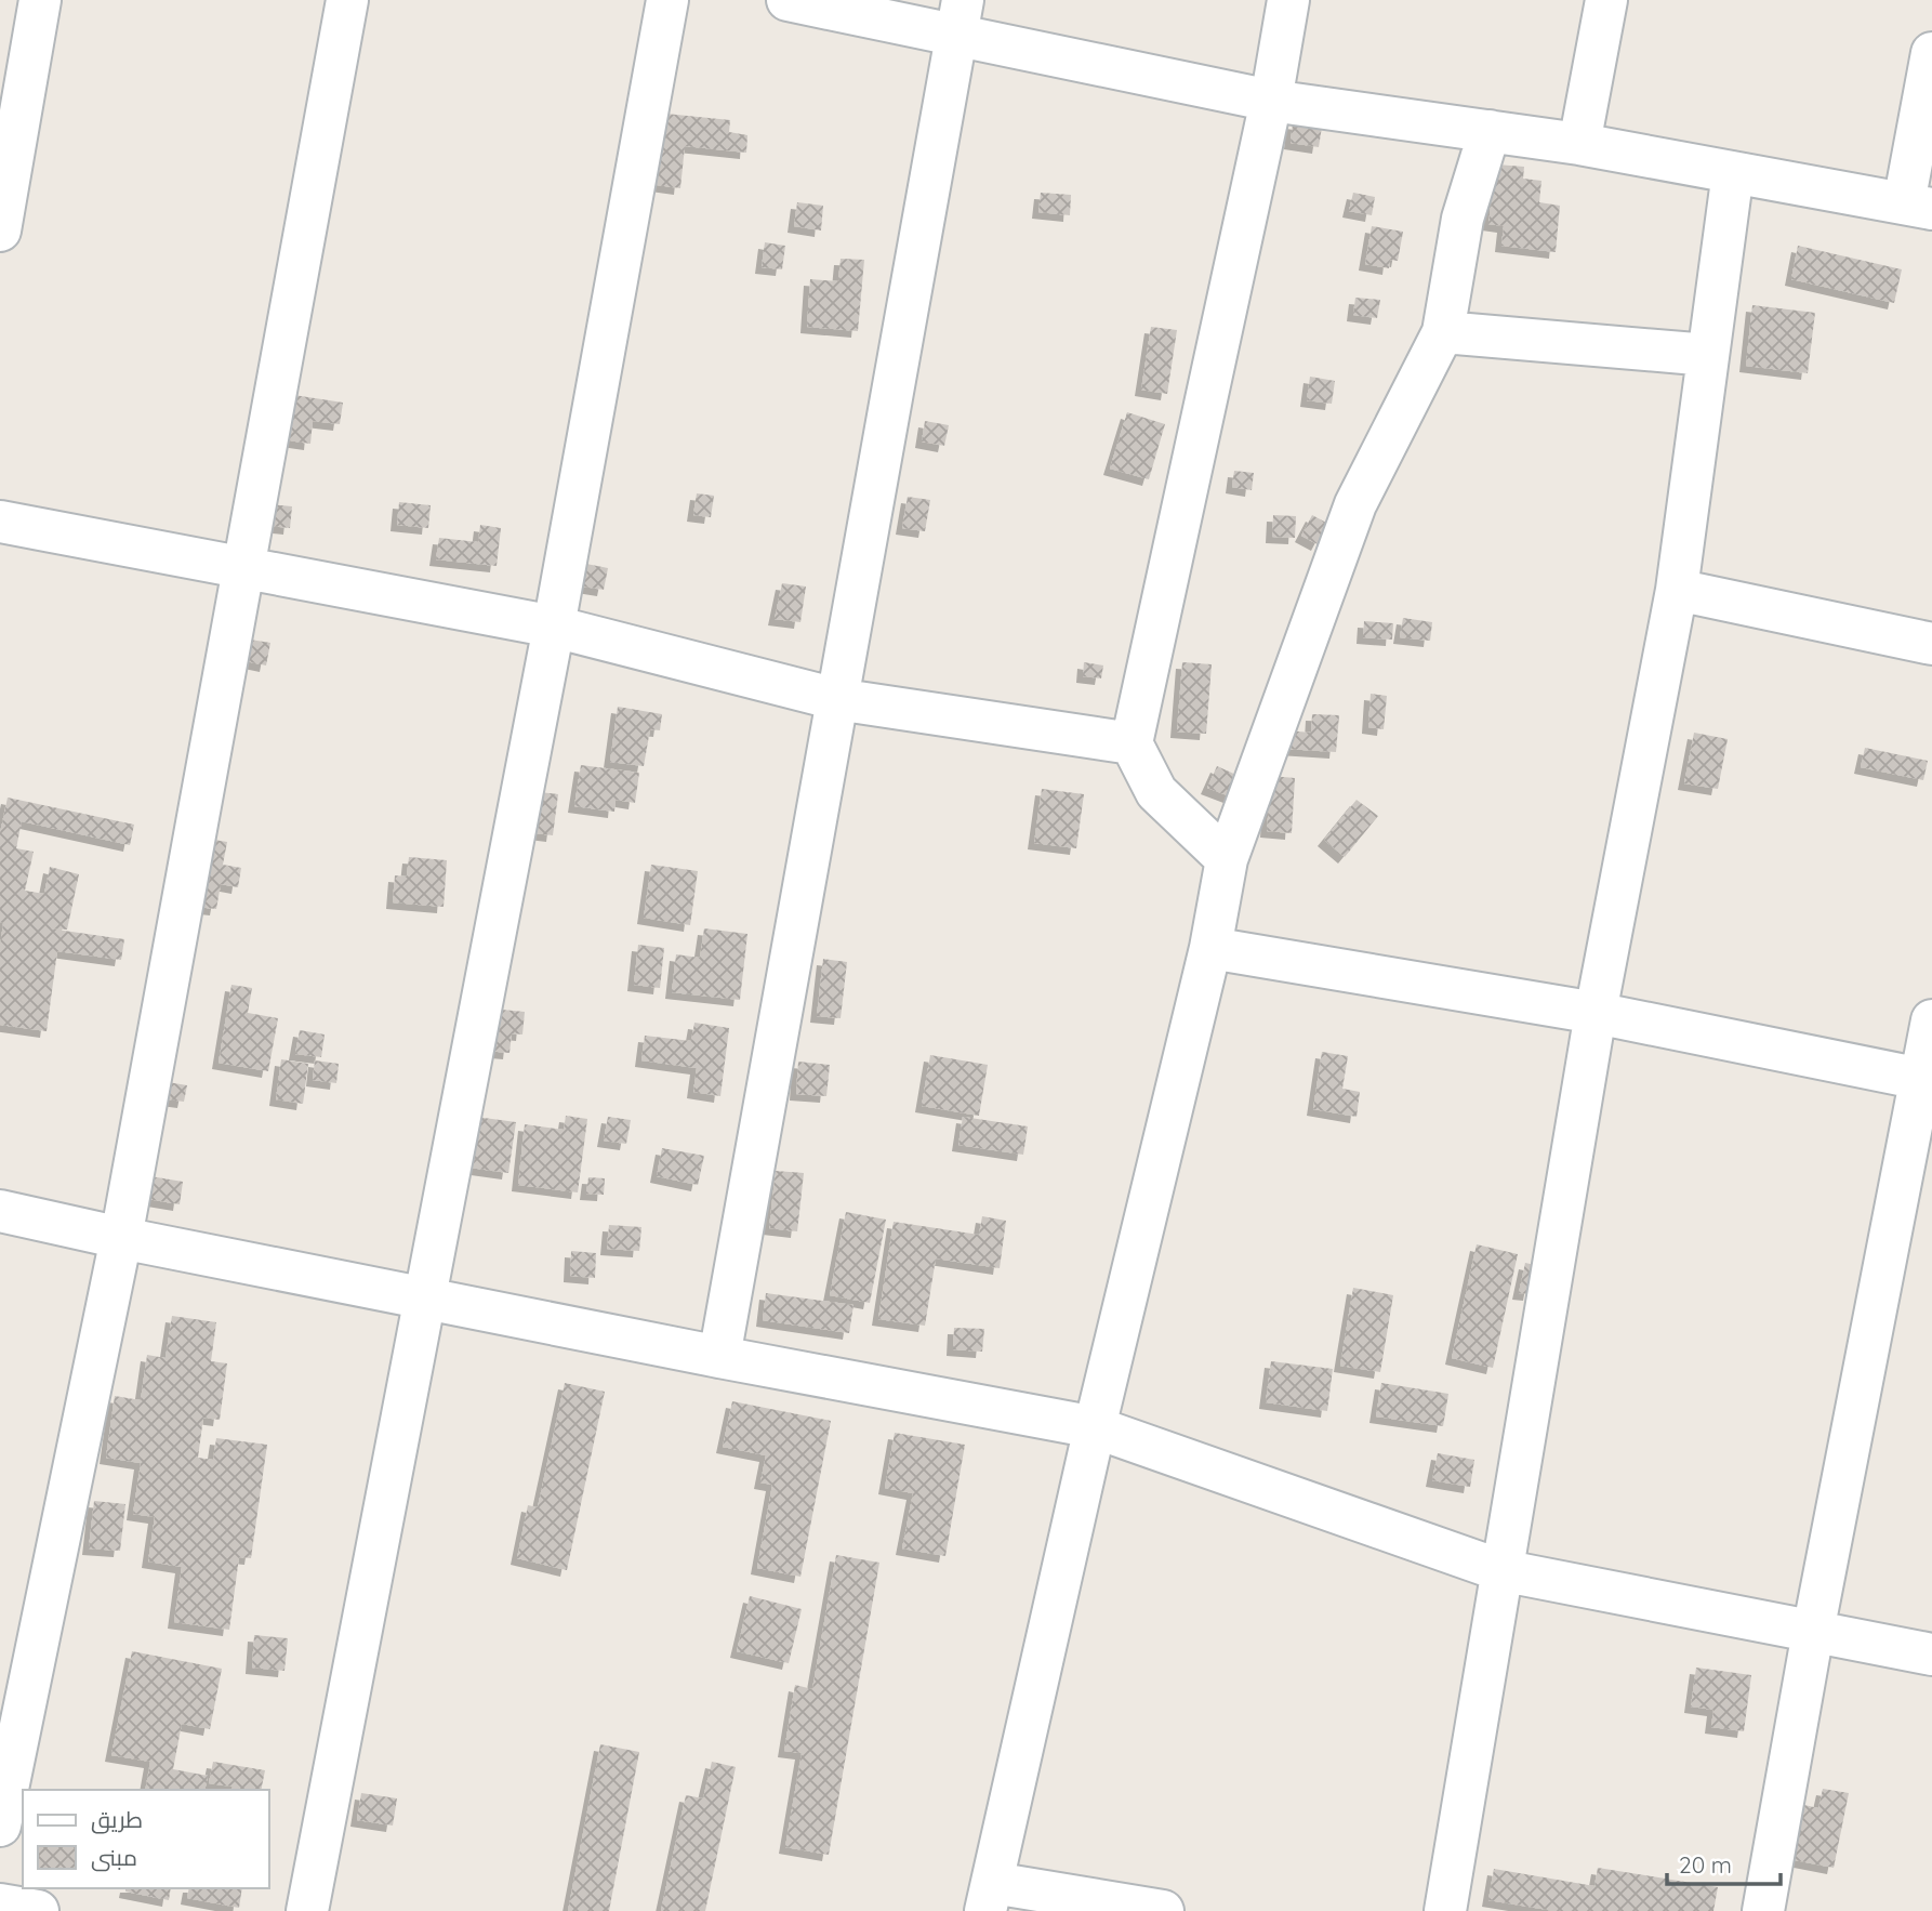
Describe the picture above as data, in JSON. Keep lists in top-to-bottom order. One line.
{"legend":["طريق","مبنى"],"scale_bar":"20 m"}
